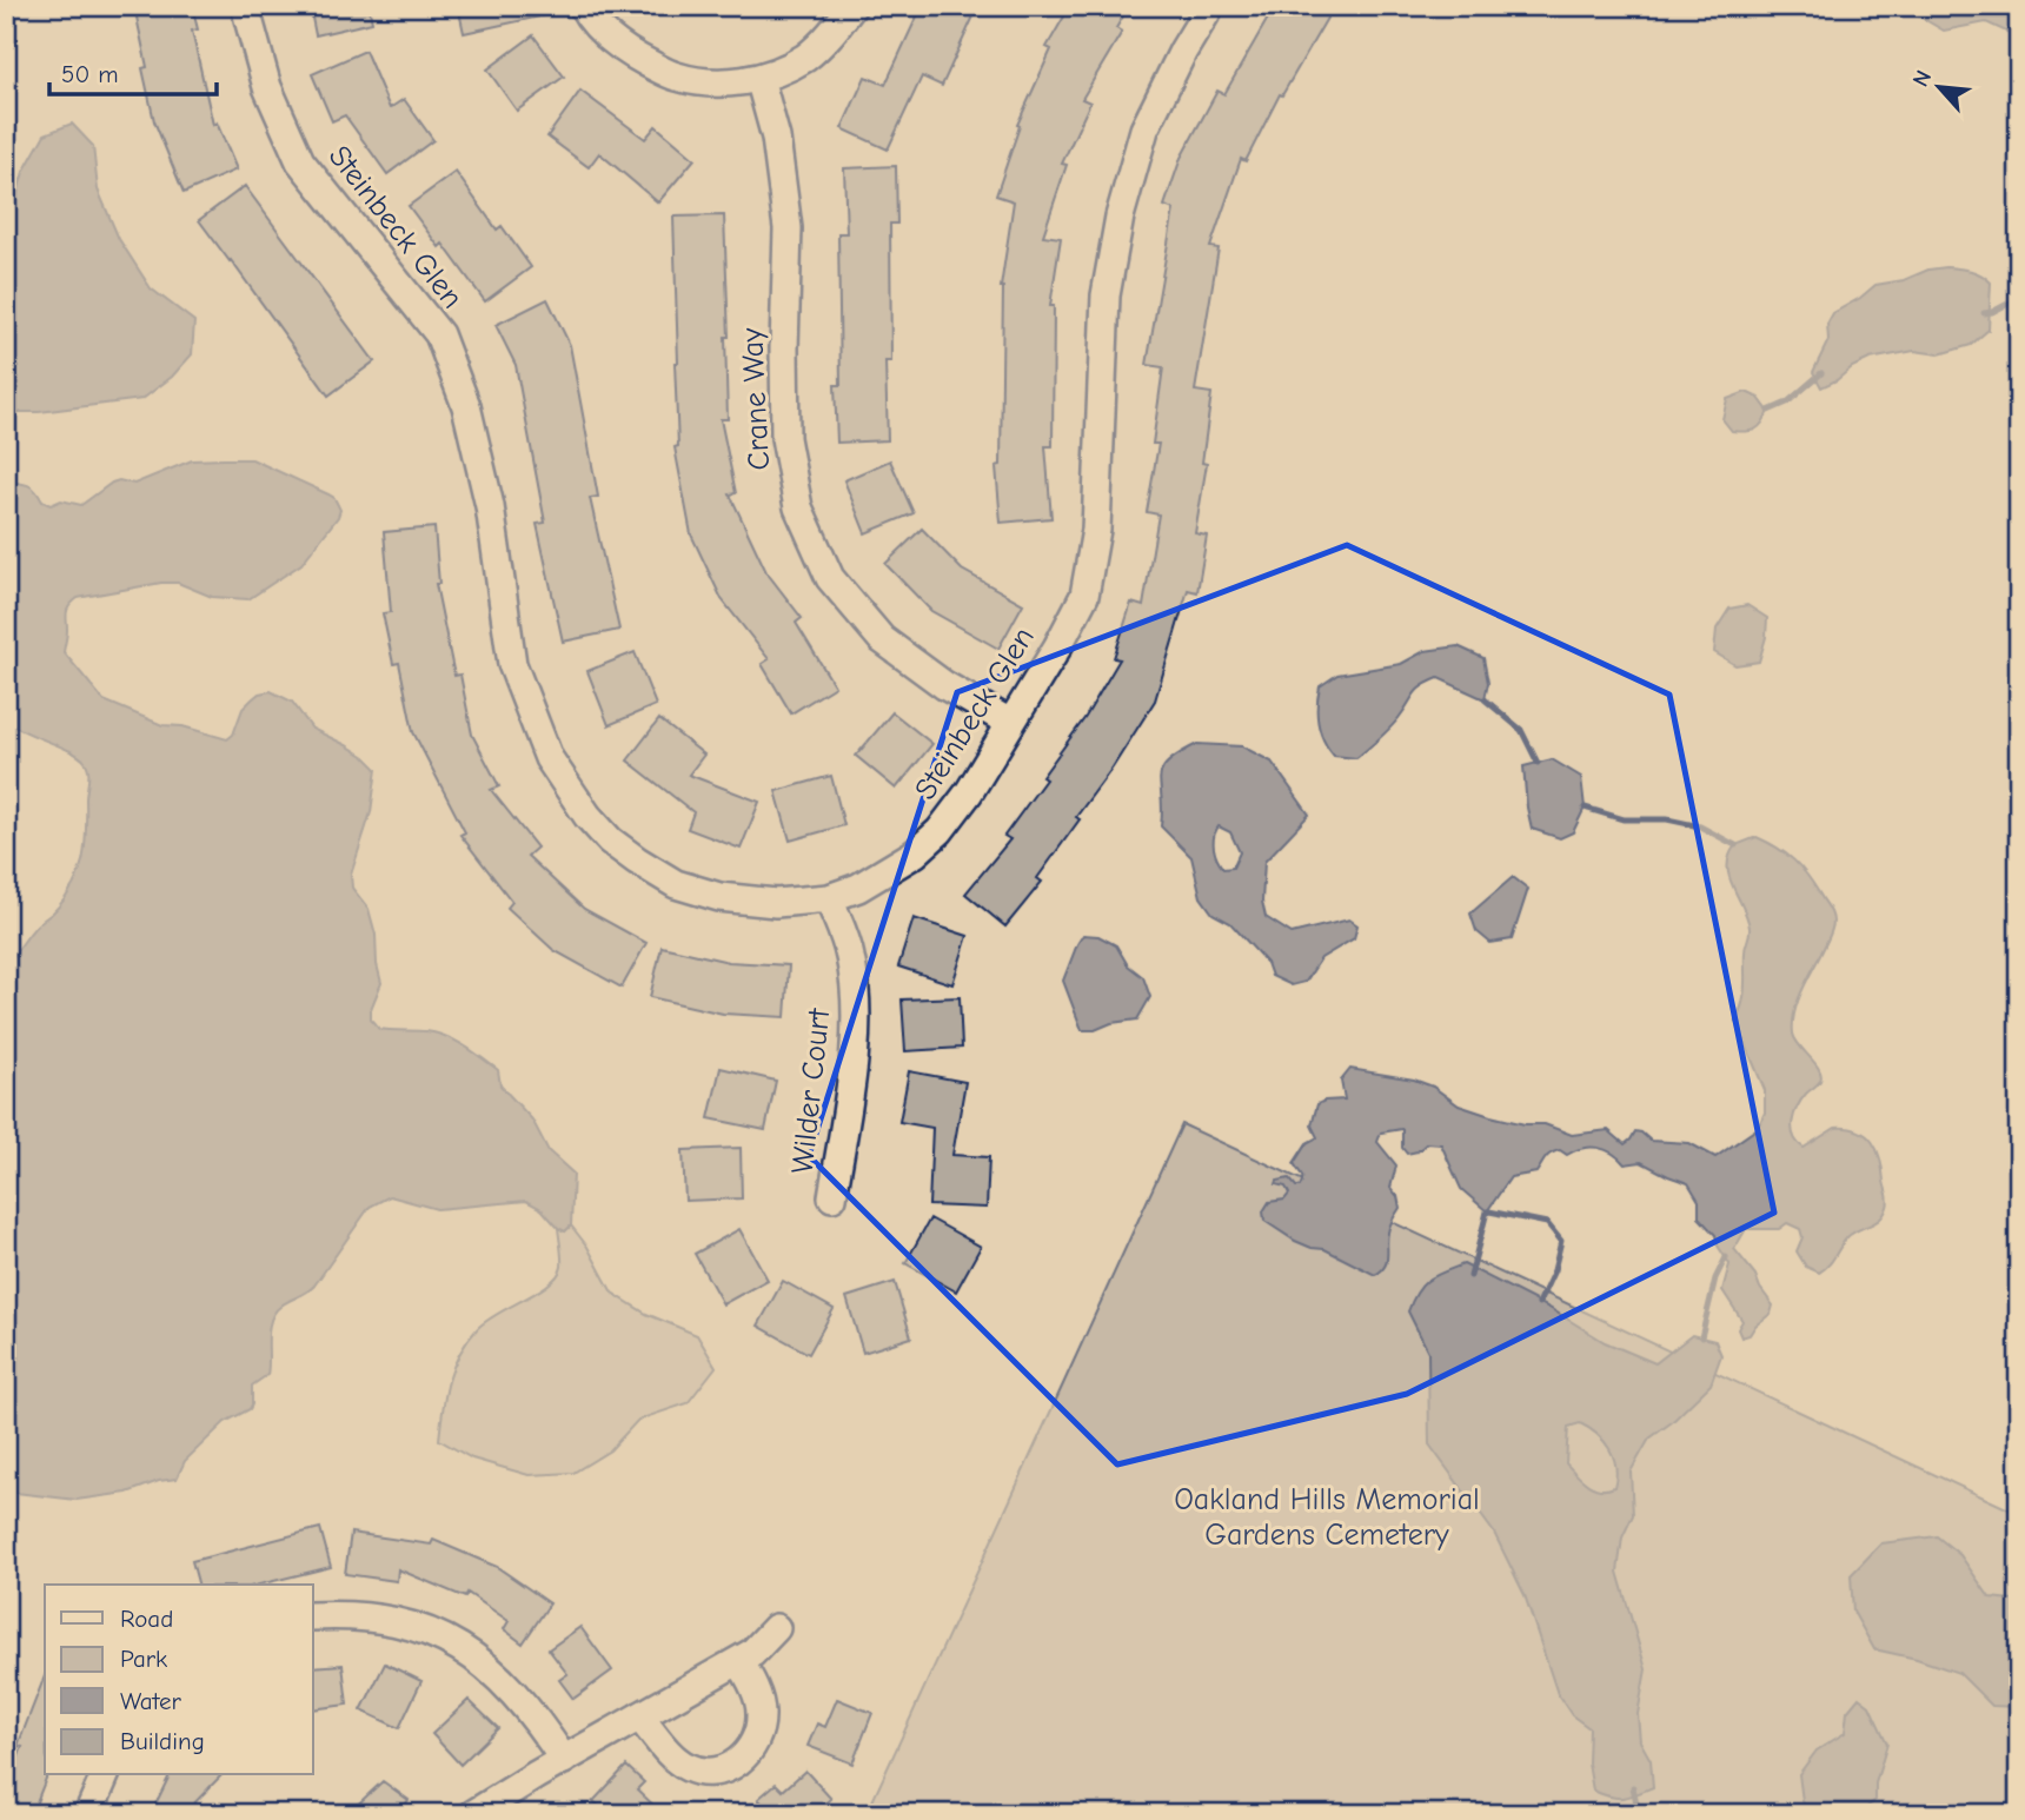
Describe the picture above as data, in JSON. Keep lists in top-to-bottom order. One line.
{"streets":{"street":["Steinbeck Glen","Crane Way","Wilder Court"]},"crossings":[["Steinbeck Glen","Crane Way"],["Steinbeck Glen","Wilder Court"]],"parks":["Oakland Hills Memorial Gardens Cemetery"],"legend":["Road","Park","Water","Building"],"scale_bar":"50 m","north":"top left"}
